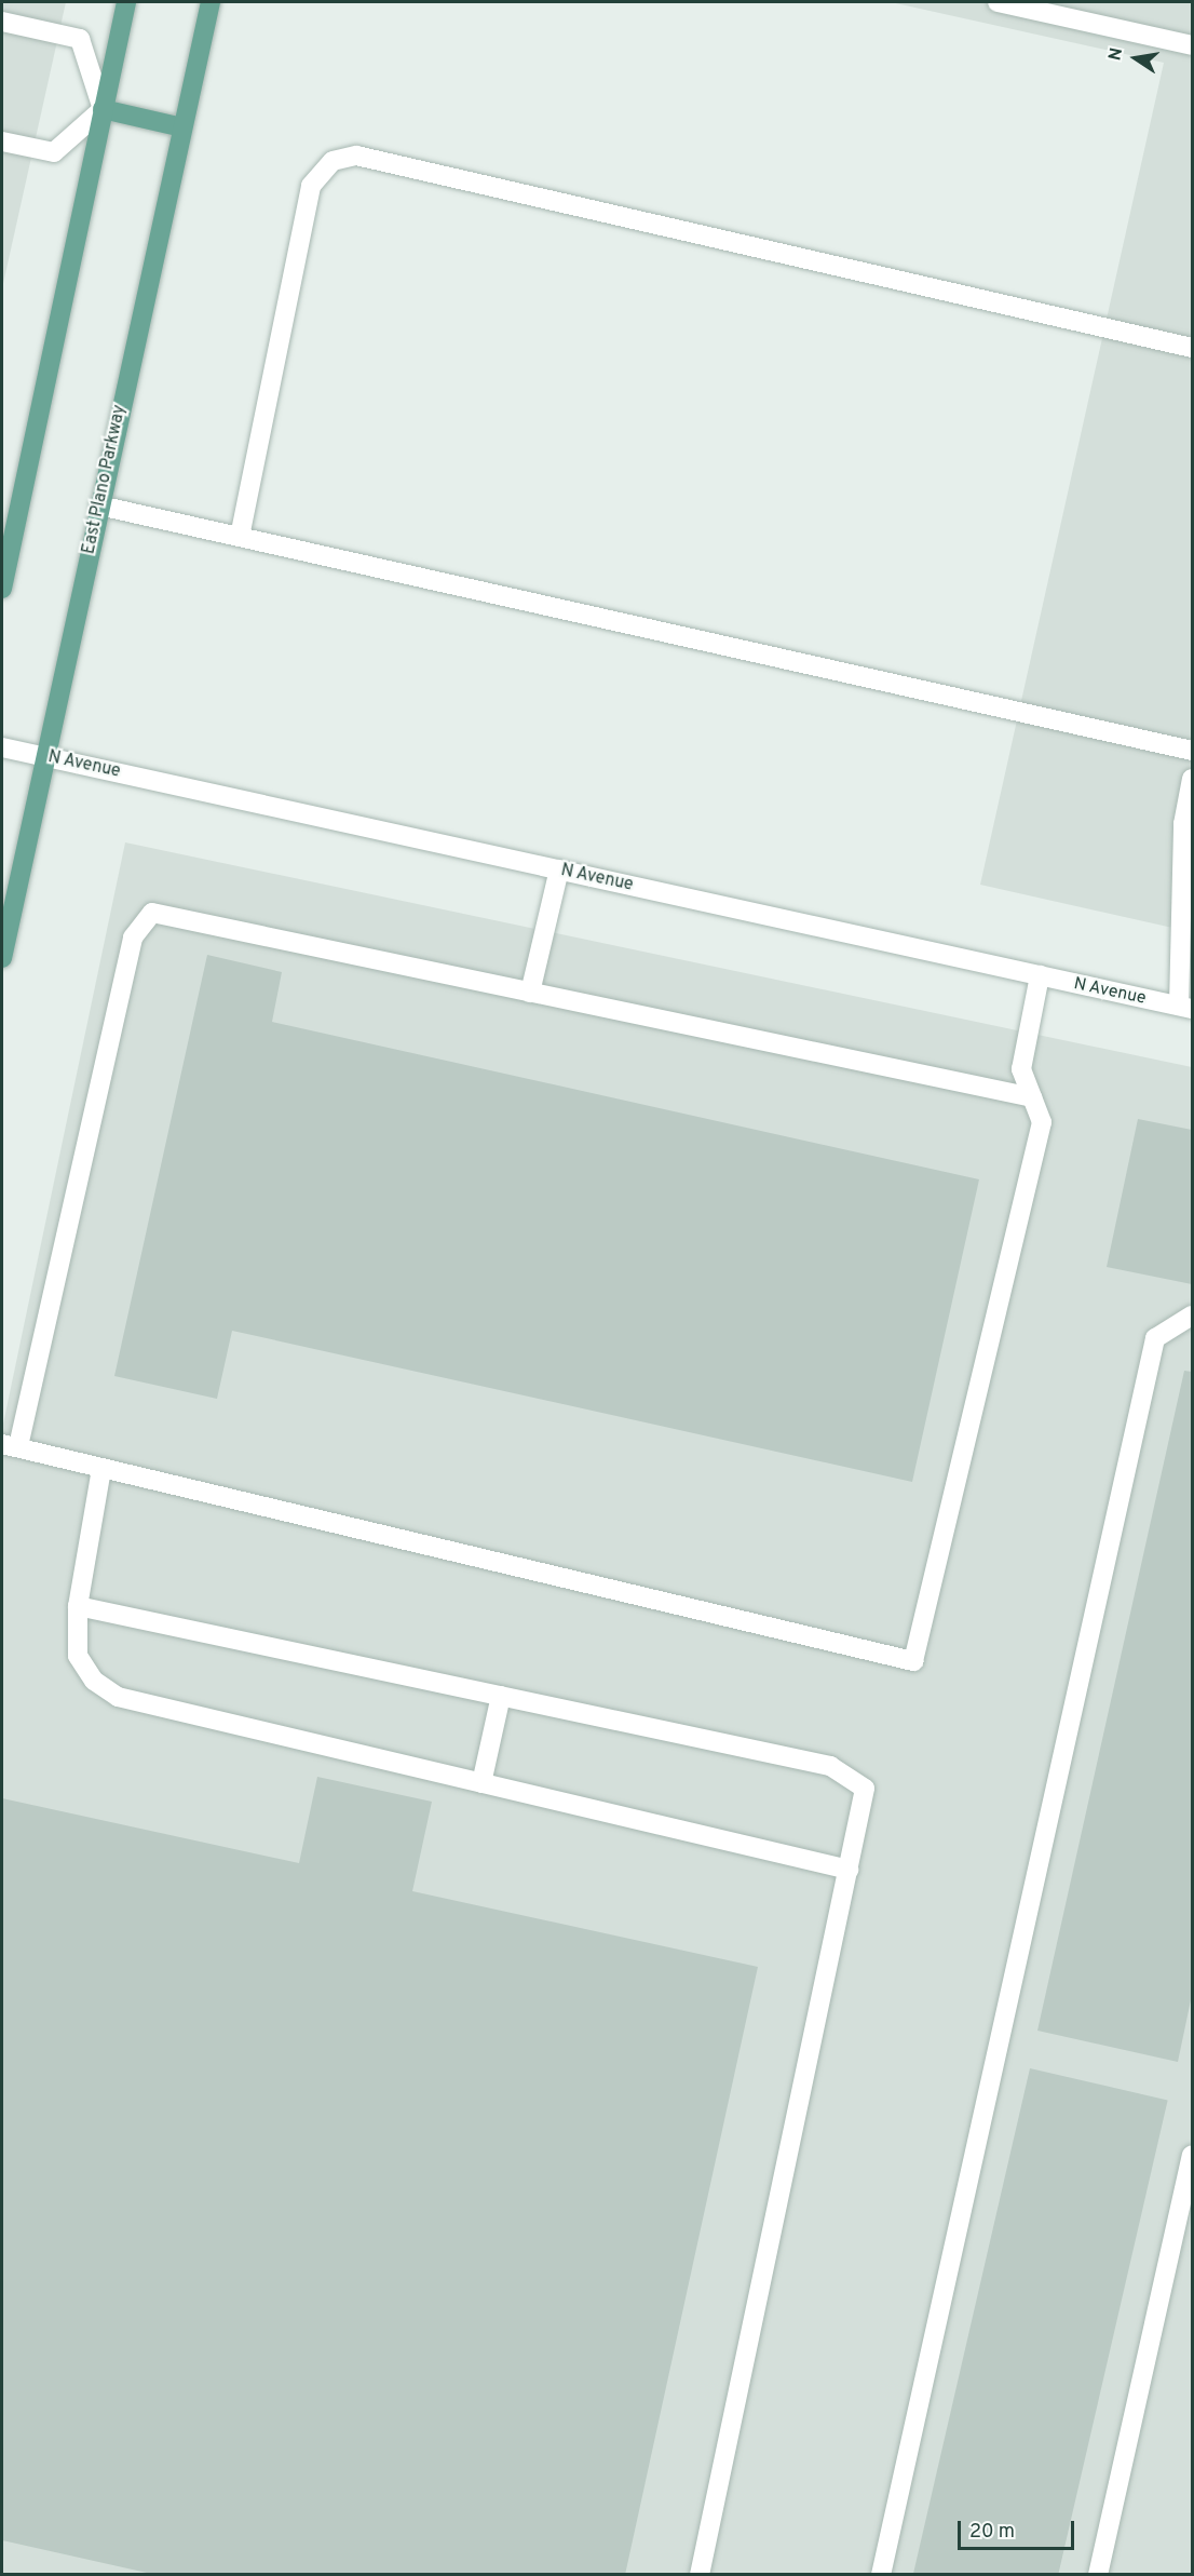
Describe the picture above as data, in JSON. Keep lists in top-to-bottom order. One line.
{"streets":{"main road":["East Plano Parkway"],"street":["N Avenue"]},"crossings":[["East Plano Parkway","N Avenue"]],"scale_bar":"20 m","north":"left"}
